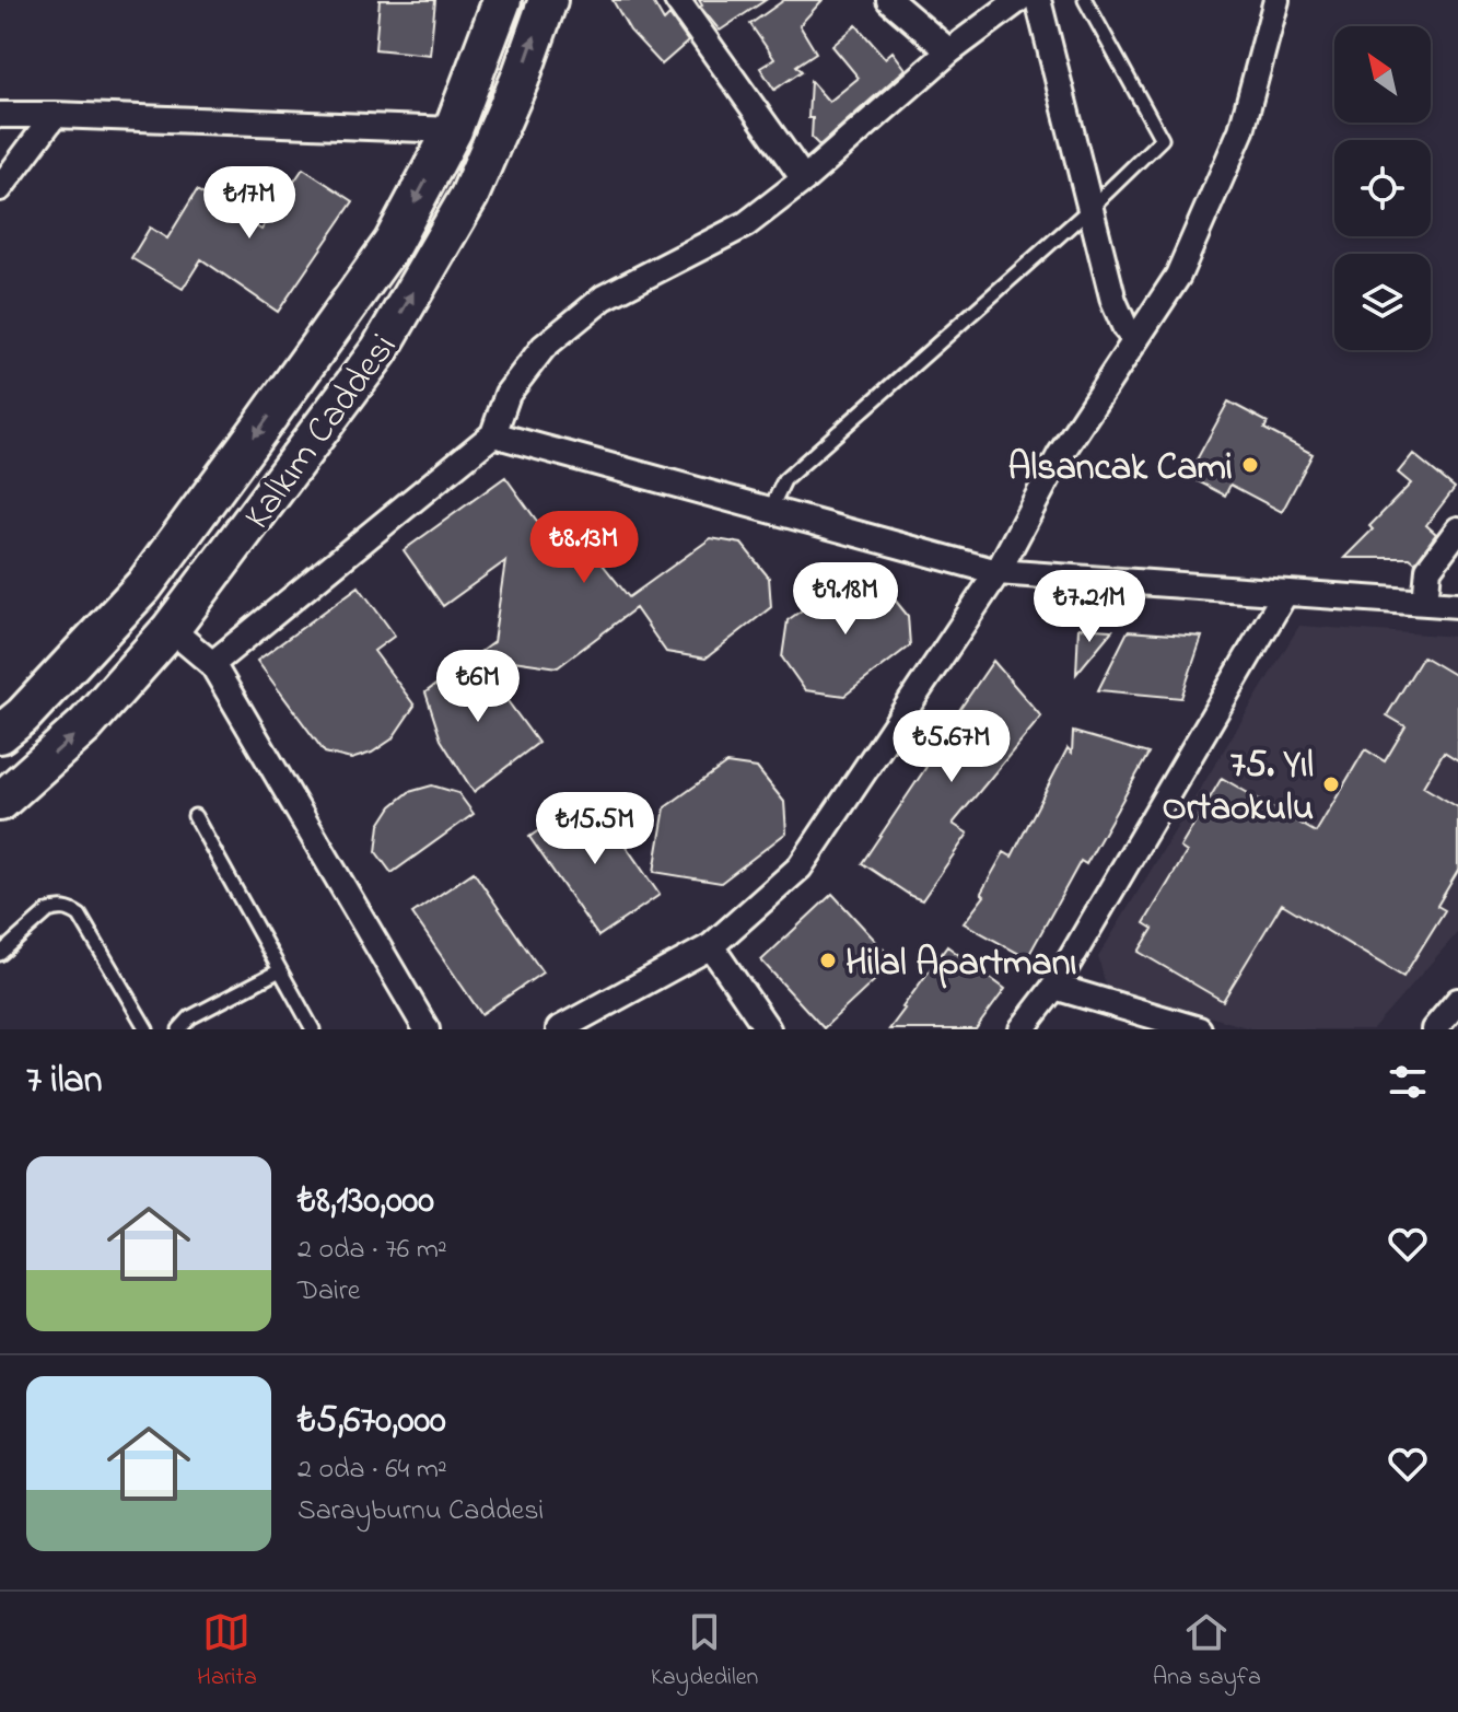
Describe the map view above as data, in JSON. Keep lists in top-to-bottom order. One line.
{"streets":{"main road":["Kalkım Caddesi"]},"places":["Alsancak Cami","75. Yıl Ortaokulu","Hilal Apartmanı"],"north":"top left","page":{"price":["₺17M","₺8.13M","₺9.18M","₺7.21M","₺6M","₺5.67M","₺15.5M"],"heading":"7 ilan","list":[{"name":"₺8,130,000","note":"2 oda · 76 m² · Daire"},{"name":"₺5,670,000","note":"2 oda · 64 m² · Sarayburnu Caddesi"}],"tabs":["Harita","Kaydedilen","Ana sayfa"]}}
